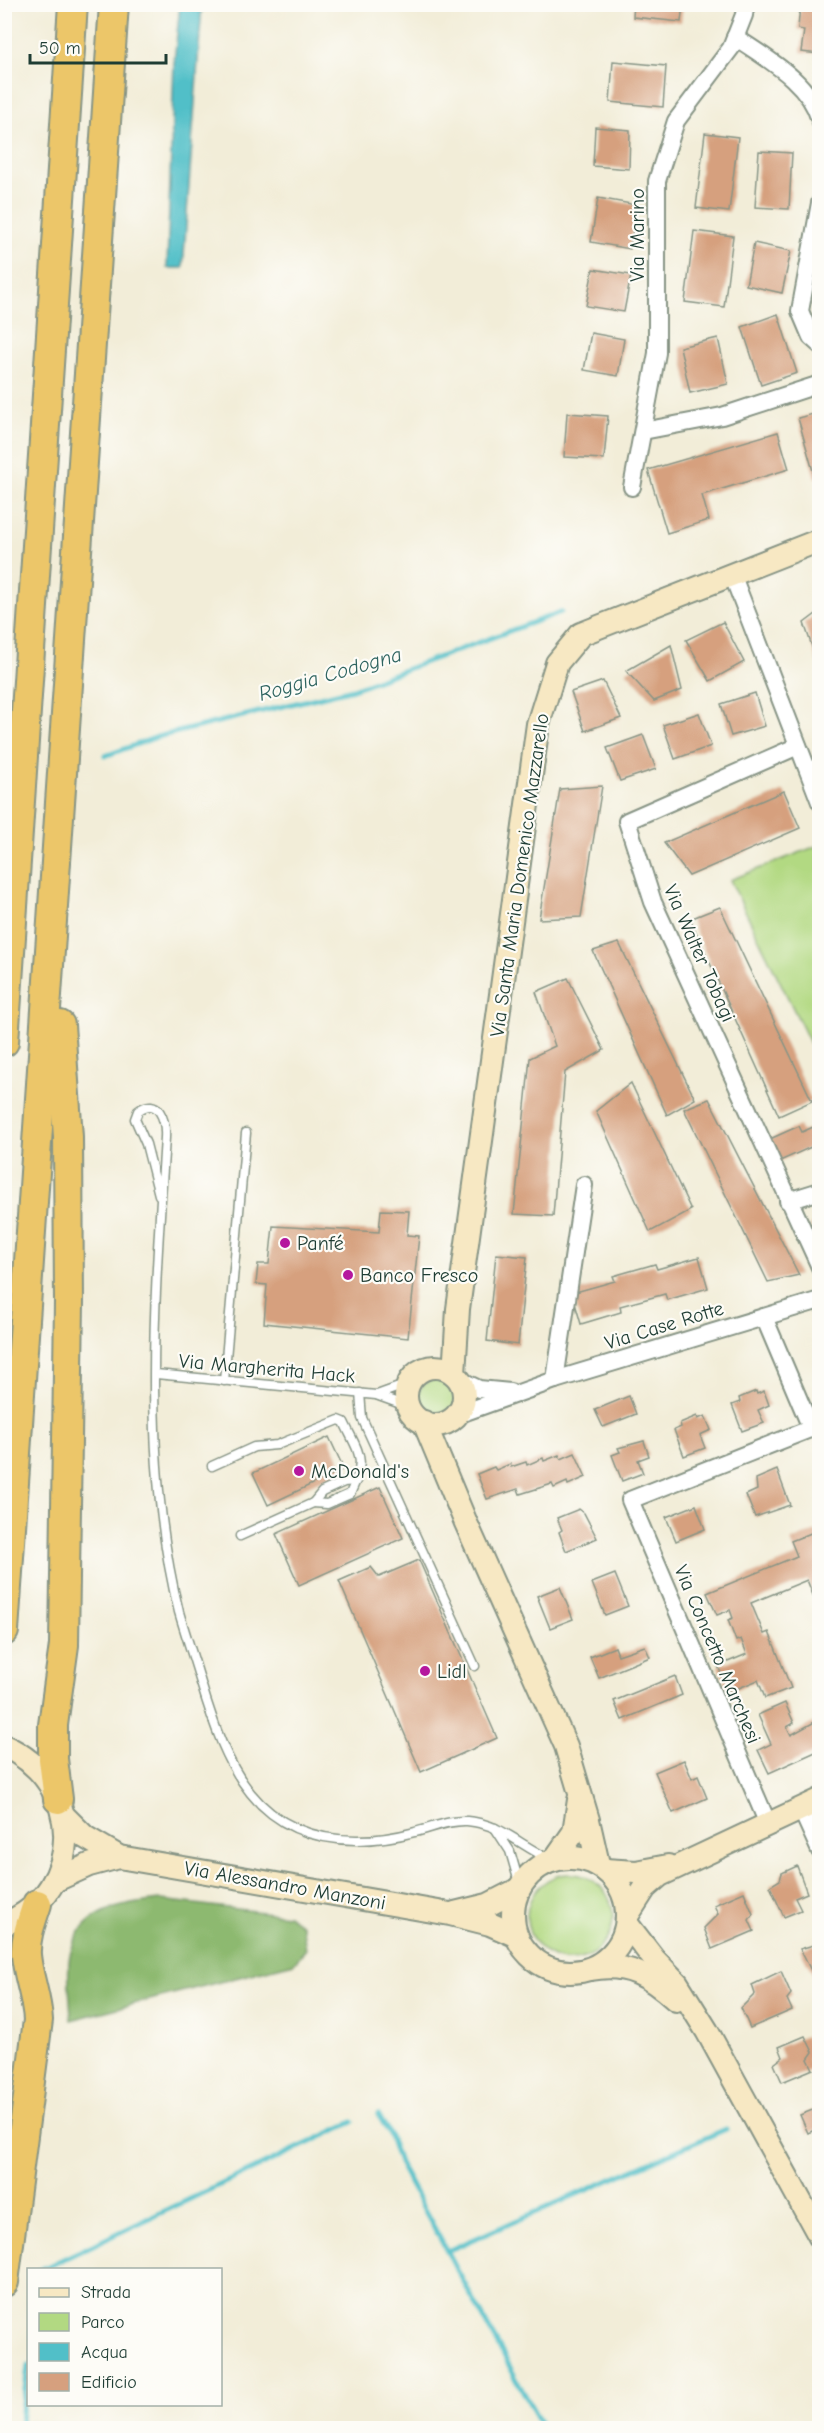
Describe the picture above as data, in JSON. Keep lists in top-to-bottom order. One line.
{"streets":{"street":["Via Marino","Via Santa Maria Domenico Mazzarello","Via Walter Tobagi","Via Case Rotte","Via Concetto Marchesi","Via Alessandro Manzoni"],"lane":["Via Margherita Hack"]},"crossings":[["Via Santa Maria Domenico Mazzarello","Via Case Rotte"]],"water":["Roggia Codogna"],"places":["Panfé","Banco Fresco","McDonald's","Lidl"],"legend":["Strada","Parco","Acqua","Edificio"],"scale_bar":"50 m"}
